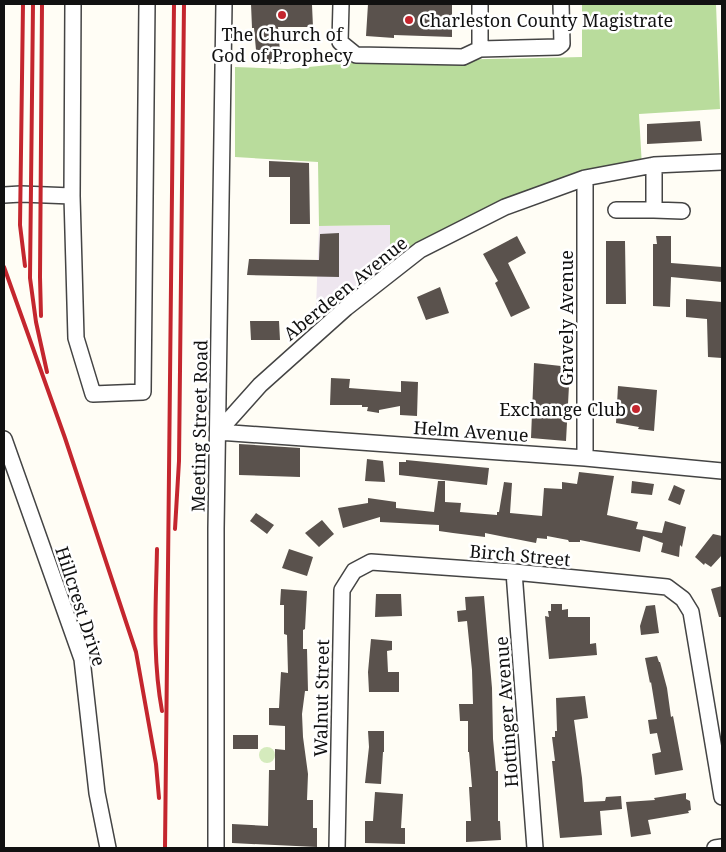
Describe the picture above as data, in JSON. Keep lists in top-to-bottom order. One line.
{"streets":{"street":["Aberdeen Avenue","Gravely Avenue","Meeting Street Road","Helm Avenue","Birch Street","Hillcrest Drive","Walnut Street","Hottinger Avenue"]},"crossings":[["Aberdeen Avenue","Gravely Avenue"],["Aberdeen Avenue","Meeting Street Road"],["Aberdeen Avenue","Helm Avenue"],["Gravely Avenue","Helm Avenue"],["Meeting Street Road","Helm Avenue"],["Birch Street","Walnut Street"],["Birch Street","Hottinger Avenue"]],"places":["The Church of God of Prophecy","Charleston County Magistrate","Exchange Club"]}
